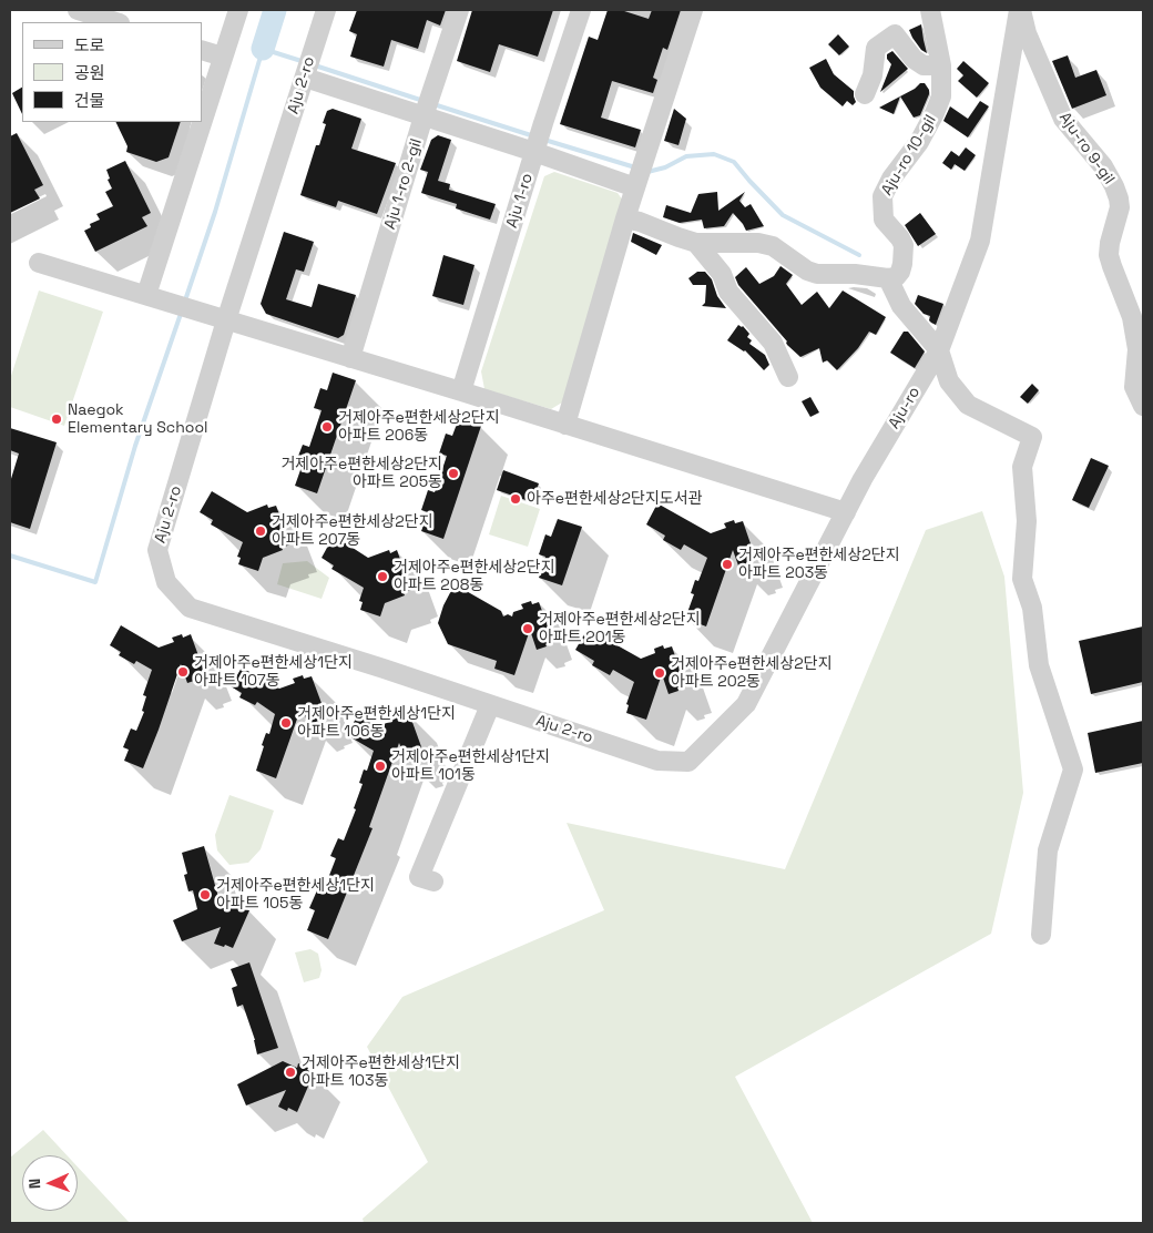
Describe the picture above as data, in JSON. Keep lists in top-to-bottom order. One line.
{"streets":{"street":["Aju 2-ro","Aju-ro 9-gil","Aju-ro 10-gil","Aju 1-ro 2-gil","Aju 1-ro","Aju-ro"]},"crossings":[["Aju 2-ro","Aju-ro"],["Aju-ro 9-gil","Aju-ro"]],"places":["Naegok Elementary School","거제아주e편한세상2단지 아파트 206동","거제아주e편한세상2단지 아파트 205동","아주e편한세상2단지도서관","거제아주e편한세상2단지 아파트 207동","거제아주e편한세상2단지 아파트 203동","거제아주e편한세상2단지 아파트 208동","거제아주e편한세상2단지 아파트 201동","거제아주e편한세상1단지 아파트 107동","거제아주e편한세상2단지 아파트 202동","거제아주e편한세상1단지 아파트 106동","거제아주e편한세상1단지 아파트 101동","거제아주e편한세상1단지 아파트 105동","거제아주e편한세상1단지 아파트 103동"],"legend":["도로","공원","건물"],"north":"left"}
